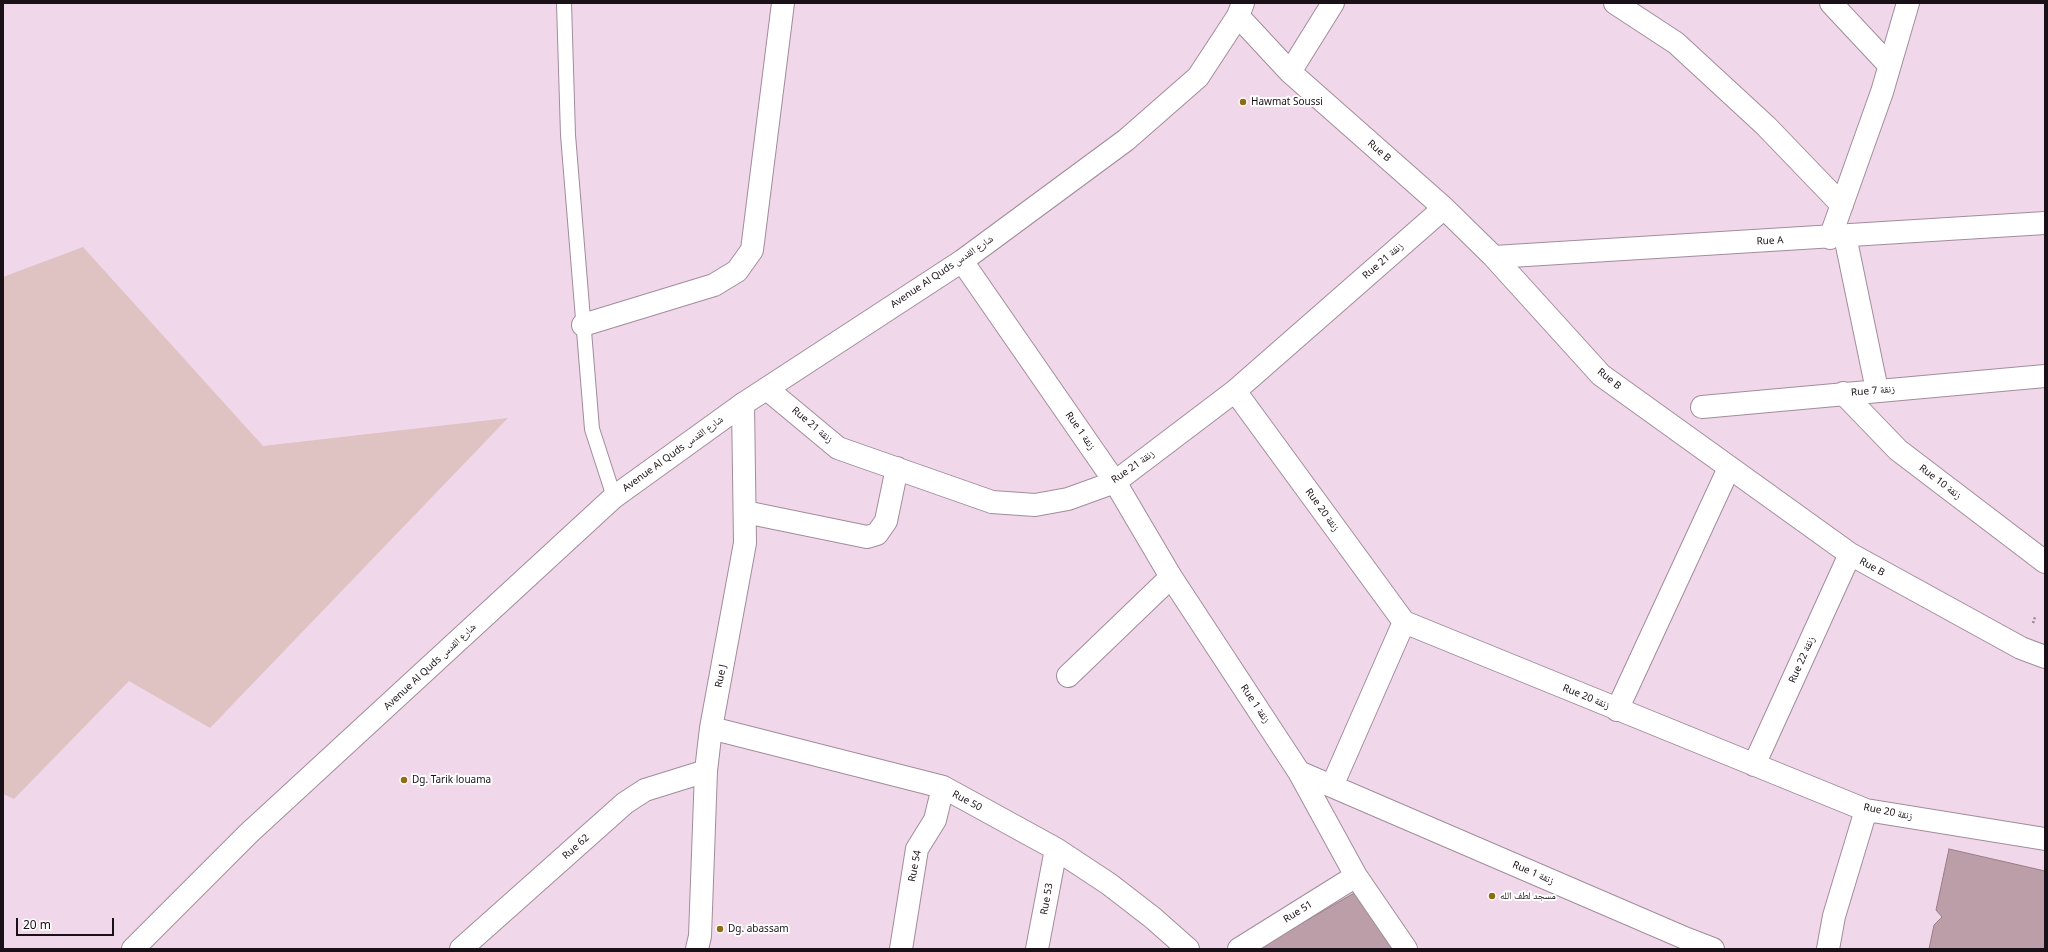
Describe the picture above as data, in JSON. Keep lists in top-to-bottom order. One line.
{"streets":{"street":["Rue B","Rue A","Rue 21 زنقة","Avenue Al Quds شارع القدس","Rue 7 زنقة","Rue 1 زنقة","Rue 10 زنقة","Rue 20 زنقة","Rue 22 زنقة","Rue J","Rue 50","Rue 62","Rue 54","Rue 53","Rue 51"]},"crossings":[["Rue B","Rue A"],["Rue B","Rue 21 زنقة"],["Rue B","Avenue Al Quds شارع القدس"],["Rue B","Rue 22 زنقة"],["Rue 21 زنقة","Avenue Al Quds شارع القدس"],["Rue 21 زنقة","Rue 1 زنقة"],["Rue 21 زنقة","Rue 20 زنقة"],["Avenue Al Quds شارع القدس","Rue 1 زنقة"],["Avenue Al Quds شارع القدس","Rue J"],["Rue 7 زنقة","Rue 10 زنقة"],["Rue 20 زنقة","Rue 22 زنقة"],["Rue J","Rue 50"],["Rue J","Rue 62"],["Rue 50","Rue 54"],["Rue 50","Rue 53"]],"places":["Hawmat Soussi","Dg. Tarik louama","مسجد لطف الله","Dg. abassam"],"scale_bar":"20 m"}
